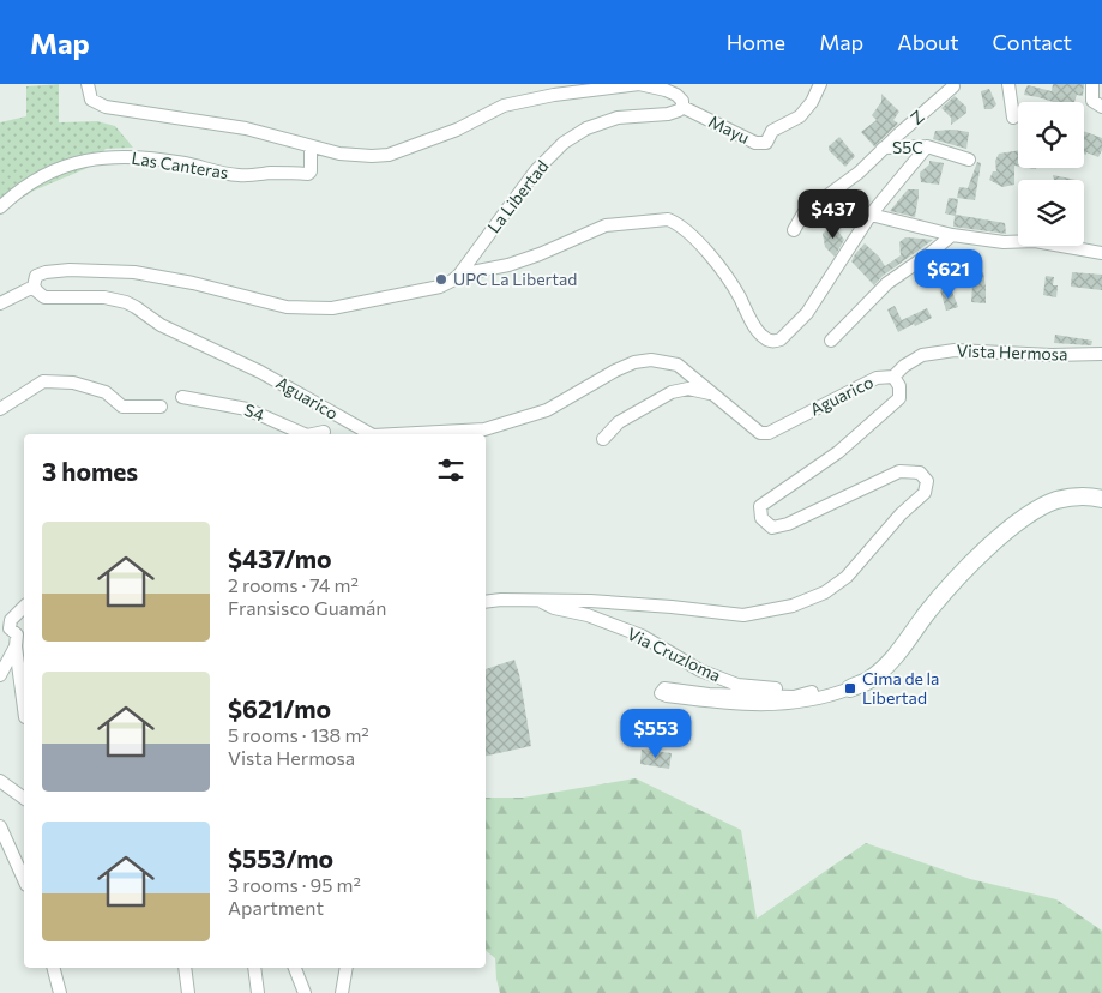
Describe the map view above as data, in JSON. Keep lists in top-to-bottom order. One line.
{"streets":{"street":["Z","Mayu","S5C","Las Canteras","La Libertad","Vista Hermosa","Aguarico","S4","Via Cruzloma"]},"crossings":[["Z","S5C"],["Mayu","La Libertad"],["La Libertad","Aguarico"],["Vista Hermosa","Aguarico"],["Aguarico","Via Cruzloma"]],"places":{"other":["UPC La Libertad"],"transit":["Cima de la Libertad"]},"page":{"header":"Map","nav":["Home","Map","About","Contact"],"price":["$437","$621","$553"],"heading":"3 homes","list":[{"name":"$437/mo","note":"2 rooms · 74 m² · Fransisco Guamán"},{"name":"$621/mo","note":"5 rooms · 138 m² · Vista Hermosa"},{"name":"$553/mo","note":"3 rooms · 95 m² · Apartment"}]}}
